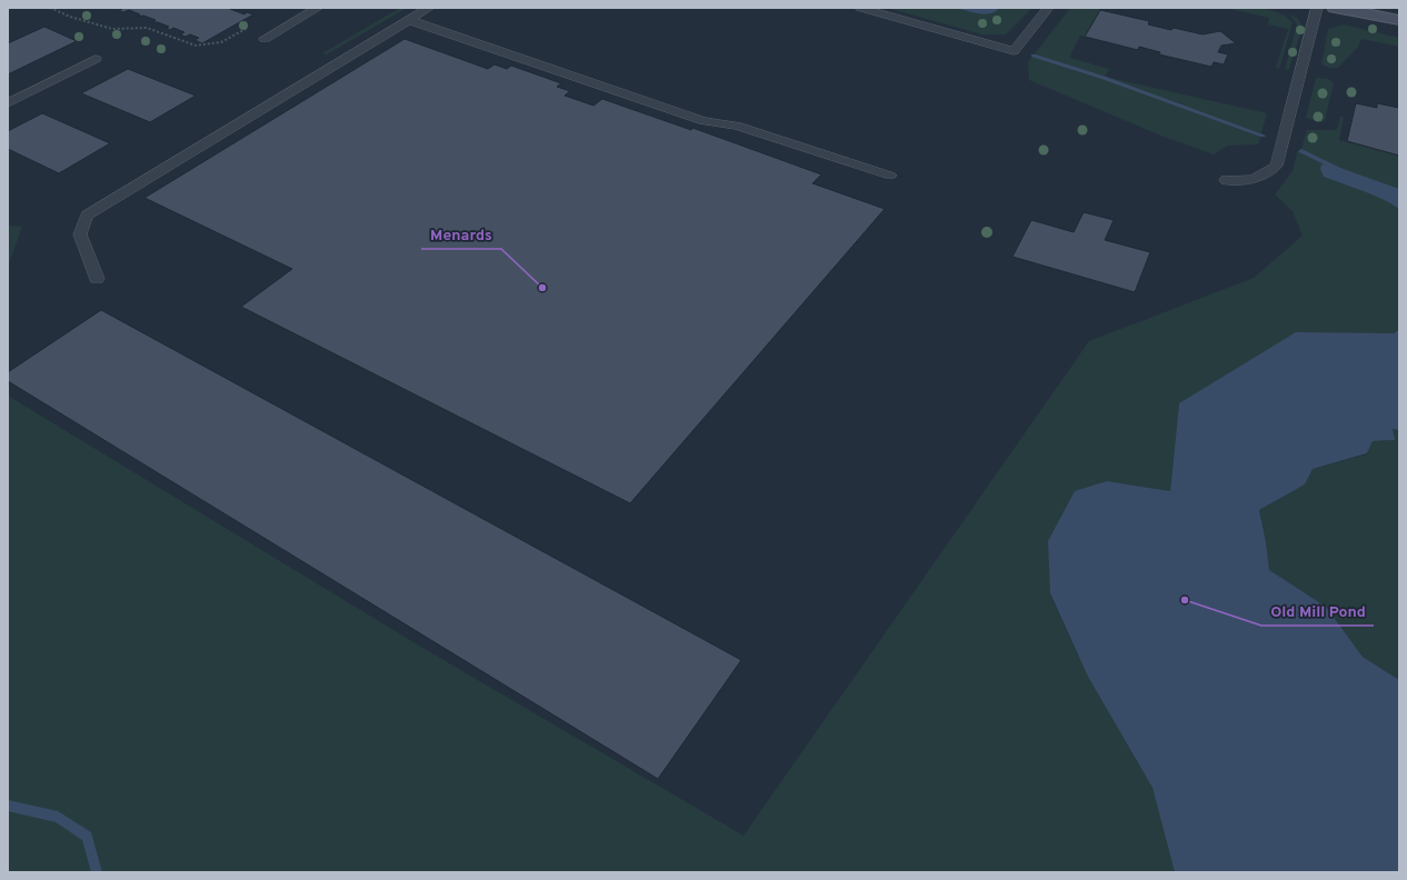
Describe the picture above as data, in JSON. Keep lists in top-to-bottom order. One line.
{"places":["Menards","Old Mill Pond"]}
